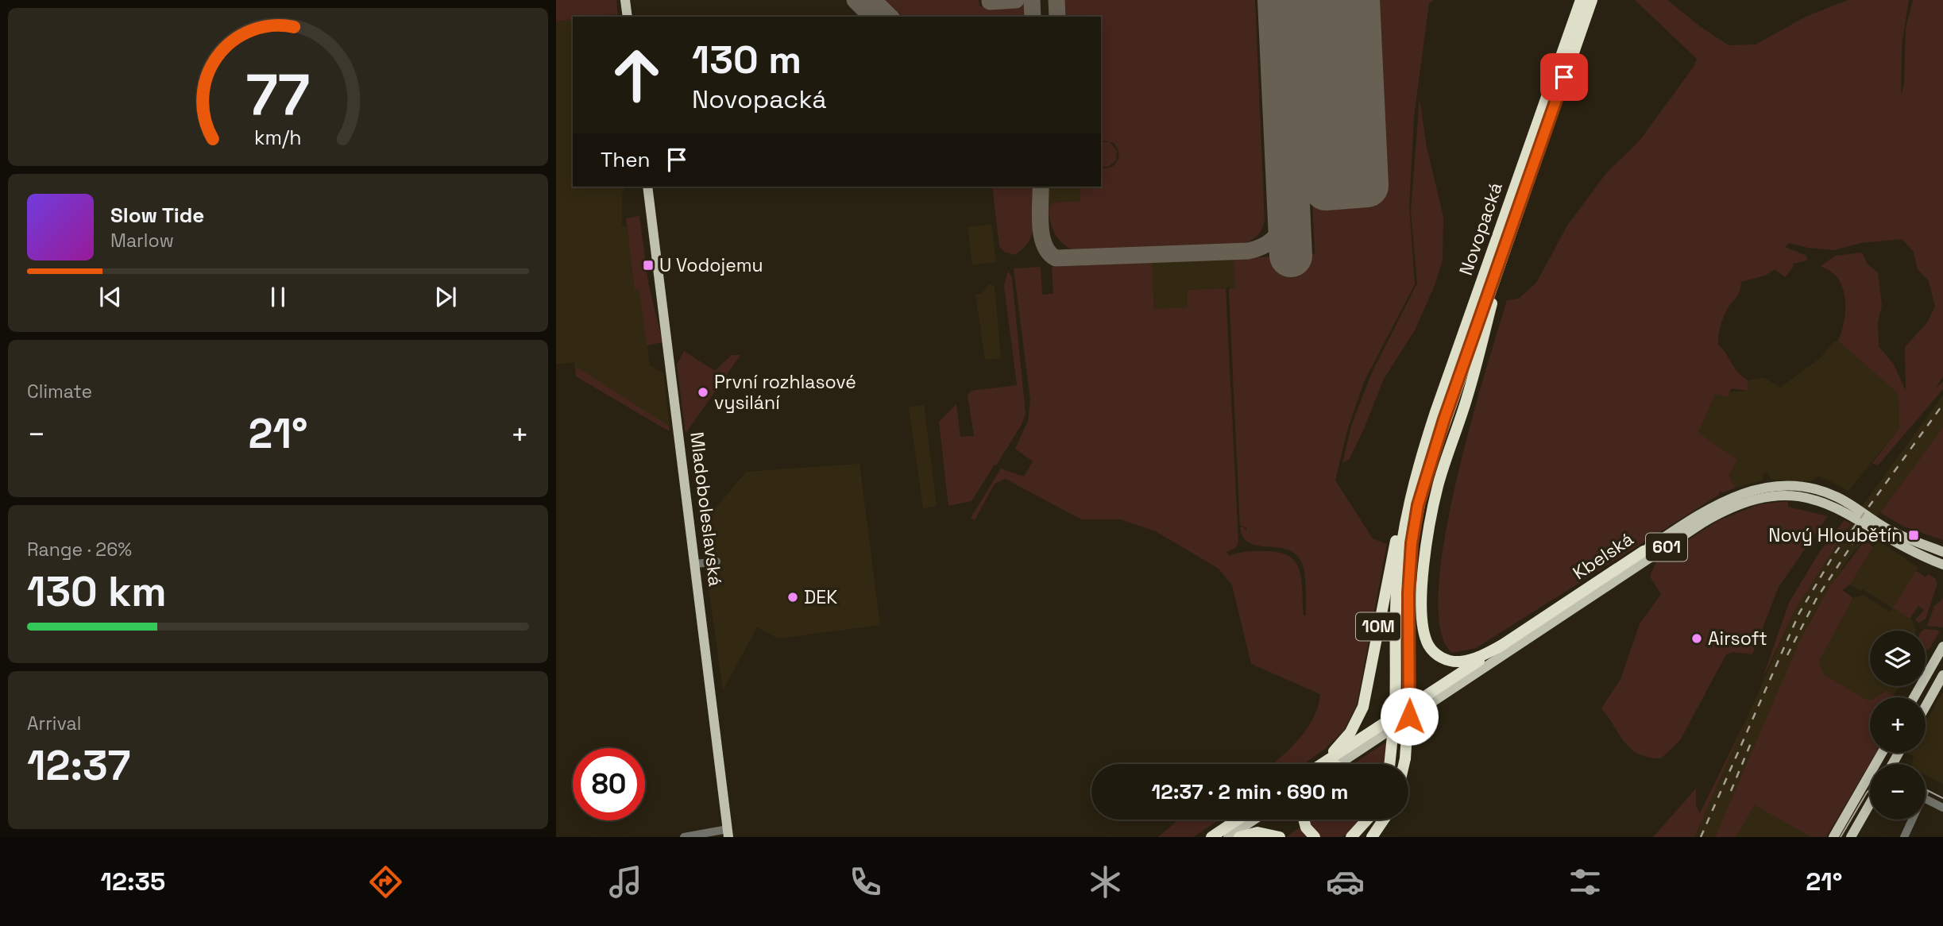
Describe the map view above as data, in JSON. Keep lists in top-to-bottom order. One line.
{"streets":{"highway":["Novopacká","601","Kbelská","10M"],"main road":["Mladoboleslavská"]},"crossings":[["Novopacká","10M"],["Kbelská","10M"]],"places":{"transit":["U Vodojemu","Nový Hloubětín"],"other":["První rozhlasové vysilání","DEK","Airsoft"]},"page":{"turn":["130 m","Novopacká"],"then":"Then","song":["Slow Tide","Marlow"],"tile":["Climate",["Range · 26%","130 km"],["Arrival","12:37"]],"heat":["−","21°","+"],"map_buttons":["+","−"],"limit":"80","trip":"12:37 · 2 min · 690 m","tabs":["12:35","21°"],"gauge":["77","km/h"]}}
